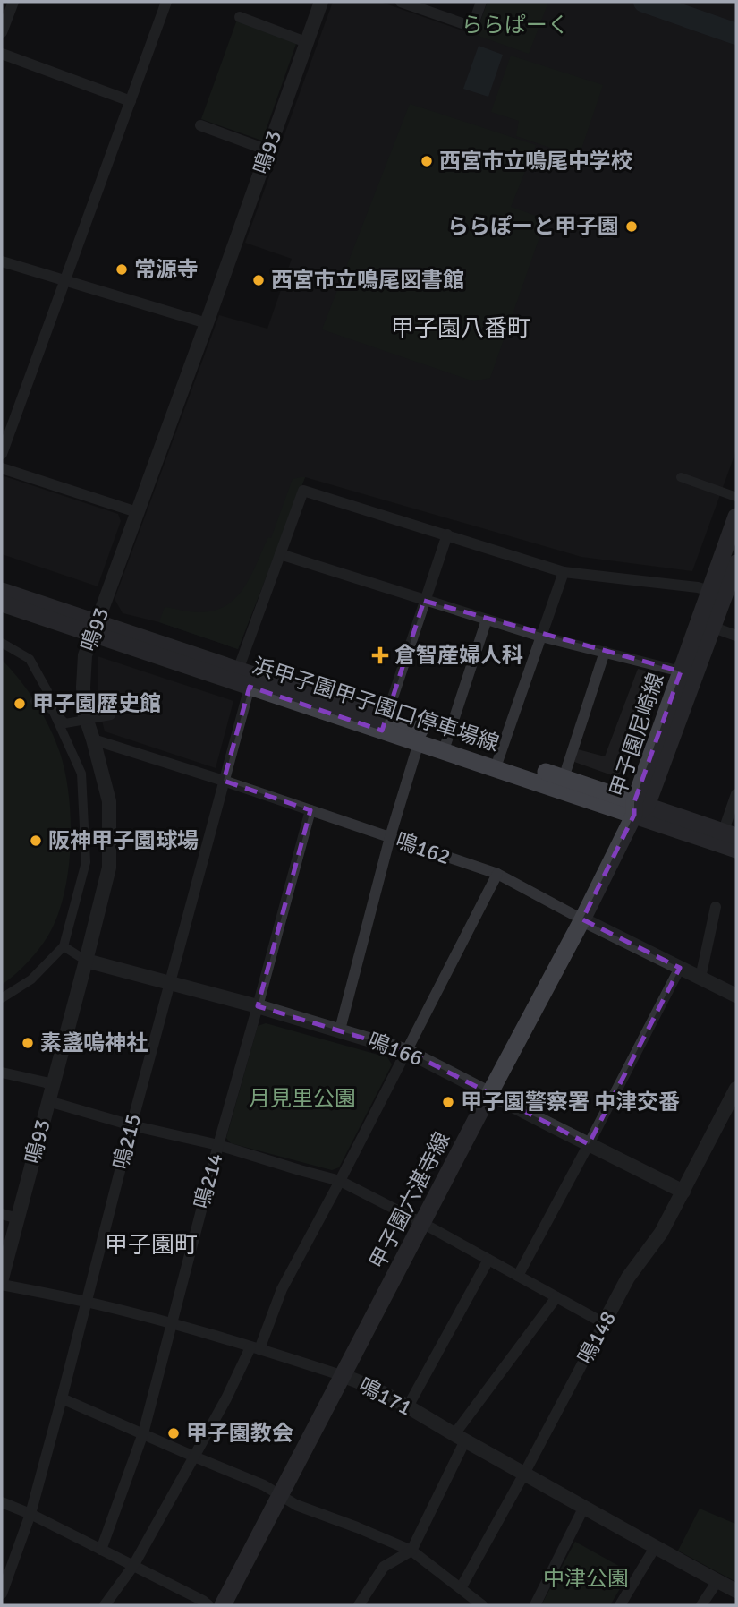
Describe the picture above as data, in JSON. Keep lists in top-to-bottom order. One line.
{"streets":{"main road":["浜甲子園甲子園口停車場線","甲子園尼崎線","甲子園六湛寺線"],"street":["鳴93","鳴162","鳴166","鳴215","鳴214","鳴148","鳴171"]},"crossings":[["鳴93","浜甲子園甲子園口停車場線"],["鳴93","鳴162"],["鳴93","鳴166"],["浜甲子園甲子園口停車場線","甲子園尼崎線"],["浜甲子園甲子園口停車場線","鳴215"],["浜甲子園甲子園口停車場線","甲子園六湛寺線"],["甲子園尼崎線","甲子園六湛寺線"],["鳴162","鳴215"],["鳴162","鳴214"],["鳴162","甲子園六湛寺線"],["鳴166","鳴215"],["鳴166","鳴214"],["鳴166","甲子園六湛寺線"],["鳴166","鳴148"],["鳴215","鳴171"],["鳴214","鳴171"],["甲子園六湛寺線","鳴171"],["鳴148","鳴171"]],"districts":["甲子園八番町","甲子園町"],"parks":["ららぱーく","月見里公園","中津公園"],"places":{"other":["西宮市立鳴尾中学校","ららぽーと甲子園","常源寺","西宮市立鳴尾図書館","甲子園歴史館","阪神甲子園球場","素盞嗚神社","甲子園警察署 中津交番","甲子園教会"],"health":["倉智産婦人科"]}}
